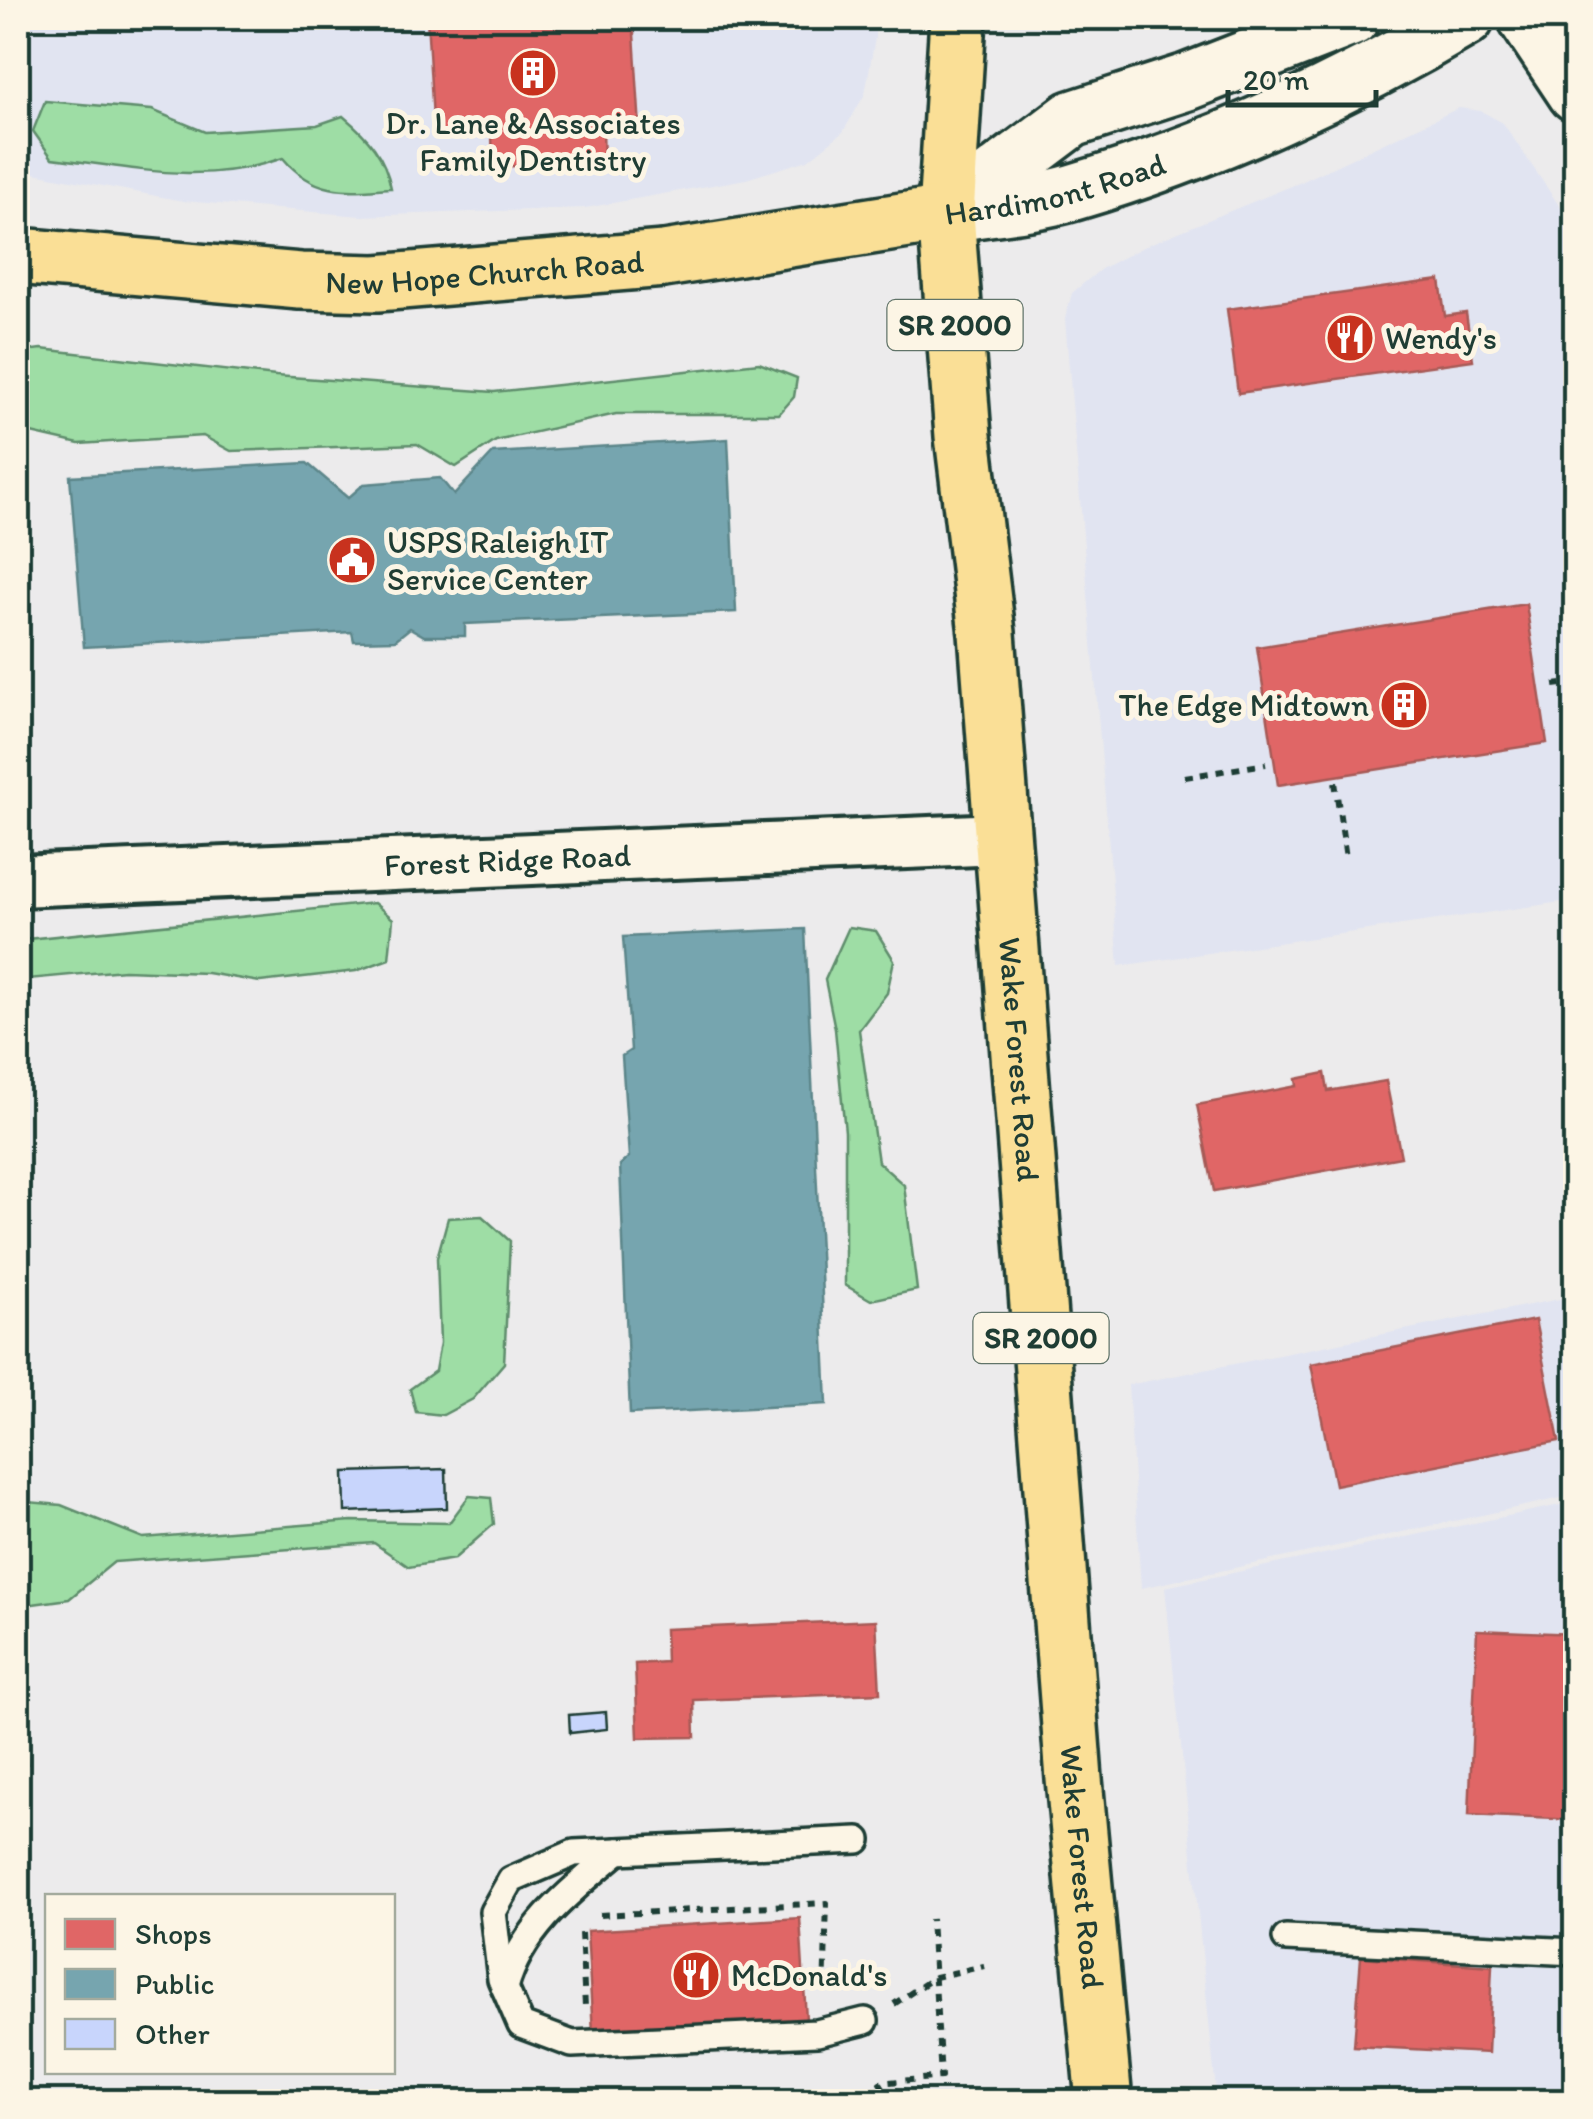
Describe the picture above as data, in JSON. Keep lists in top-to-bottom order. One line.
{"streets":{"main road":["New Hope Church Road","SR 2000","Wake Forest Road"],"street":["Hardimont Road","Forest Ridge Road"]},"crossings":[["Hardimont Road","New Hope Church Road"],["Hardimont Road","Wake Forest Road"],["New Hope Church Road","Wake Forest Road"],["Forest Ridge Road","Wake Forest Road"]],"places":{"building":["Dr. Lane & Associates Family Dentistry","The Edge Midtown"],"restaurant":["Wendy's","McDonald's"],"public building":["USPS Raleigh IT Service Center"]},"legend":["Shops","Public","Other"],"scale_bar":"20 m"}
